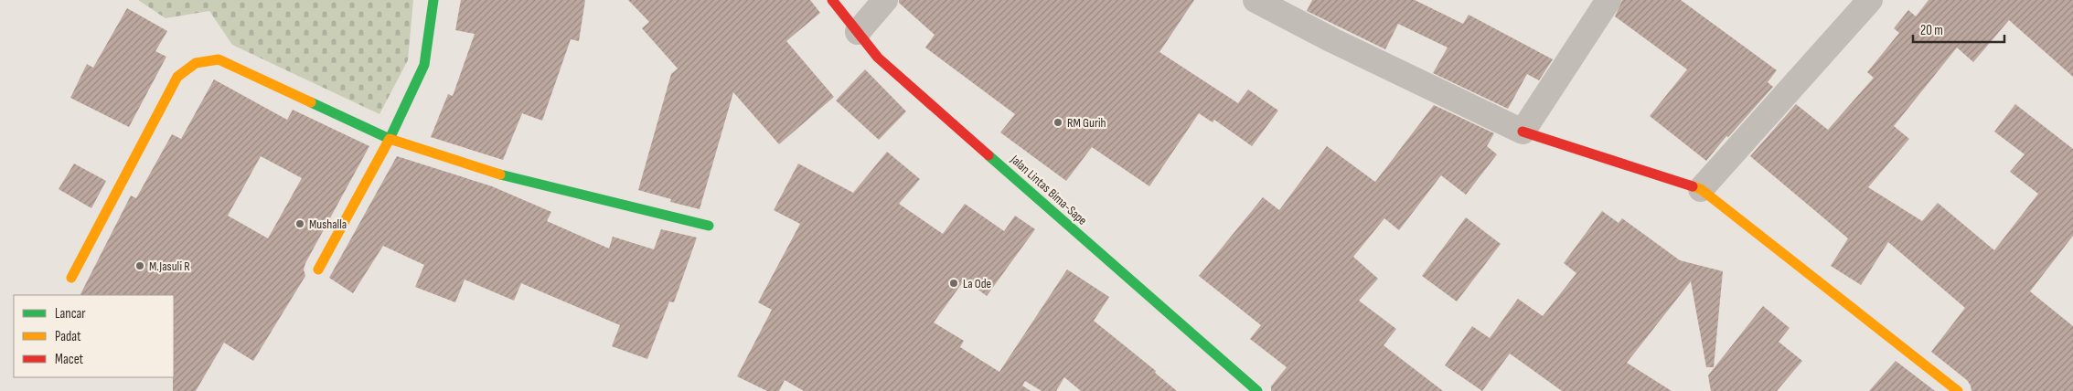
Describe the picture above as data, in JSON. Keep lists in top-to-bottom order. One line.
{"streets":{"main road":["Jalan Lintas Bima-Sape"]},"places":["RM Gurih","Mushalla","M.Jasuli R","La Ode"],"legend":["Lancar","Padat","Macet"],"scale_bar":"20 m"}
